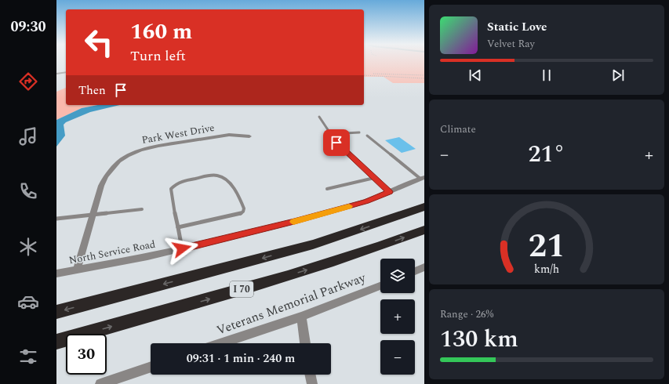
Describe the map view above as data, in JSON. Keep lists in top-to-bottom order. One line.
{"streets":{"highway":["I 70"],"street":["Park West Drive","North Service Road","Veterans Memorial Parkway"]},"crossings":[["Park West Drive","North Service Road"]],"page":{"tabs":"09:30","turn":["160 m","Turn left"],"song":["Static Love","Velvet Ray"],"then":"Then","tile":["Climate",["Range · 26%","130 km"]],"heat":["−","21°","+"],"map_buttons":["+","−"],"limit":"30","trip":"09:31 · 1 min · 240 m","gauge":["21","km/h"]}}
